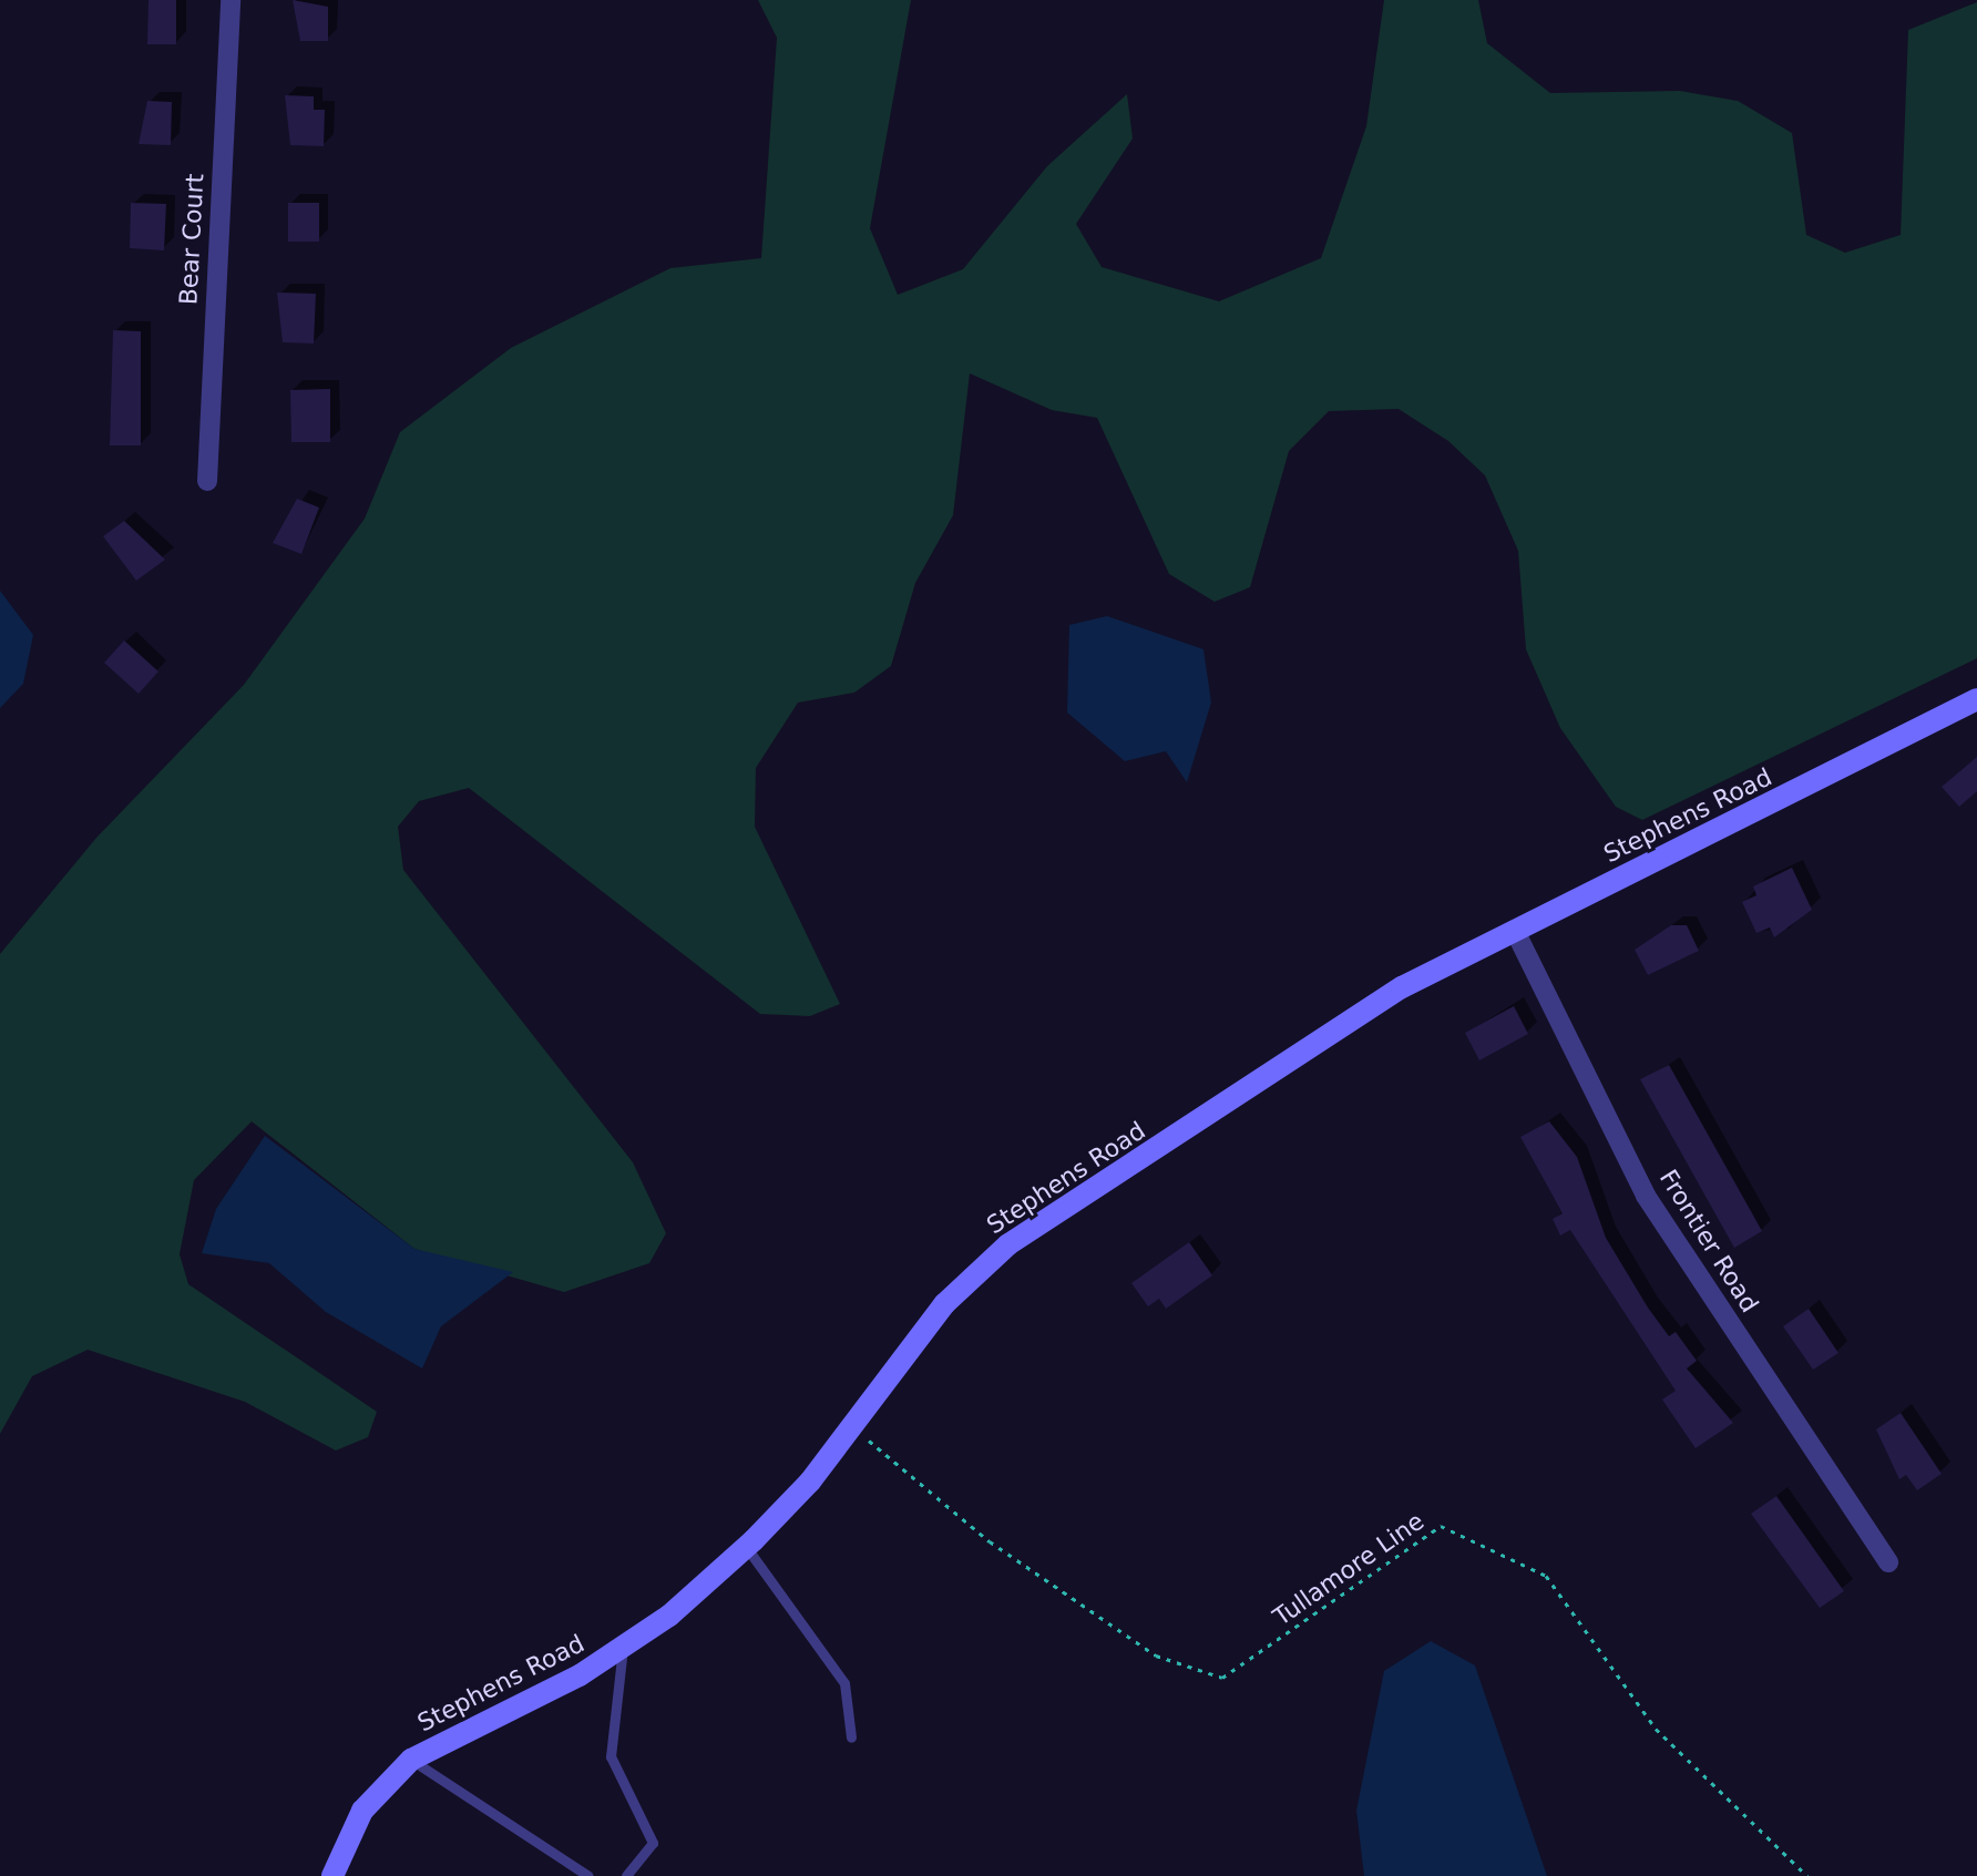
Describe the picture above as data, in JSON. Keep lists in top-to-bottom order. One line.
{"streets":{"main road":["Stephens Road"],"street":["Bear Court","Frontier Road"],"path":["Tullamore Line"]},"crossings":[["Stephens Road","Frontier Road"],["Stephens Road","Tullamore Line"]]}
